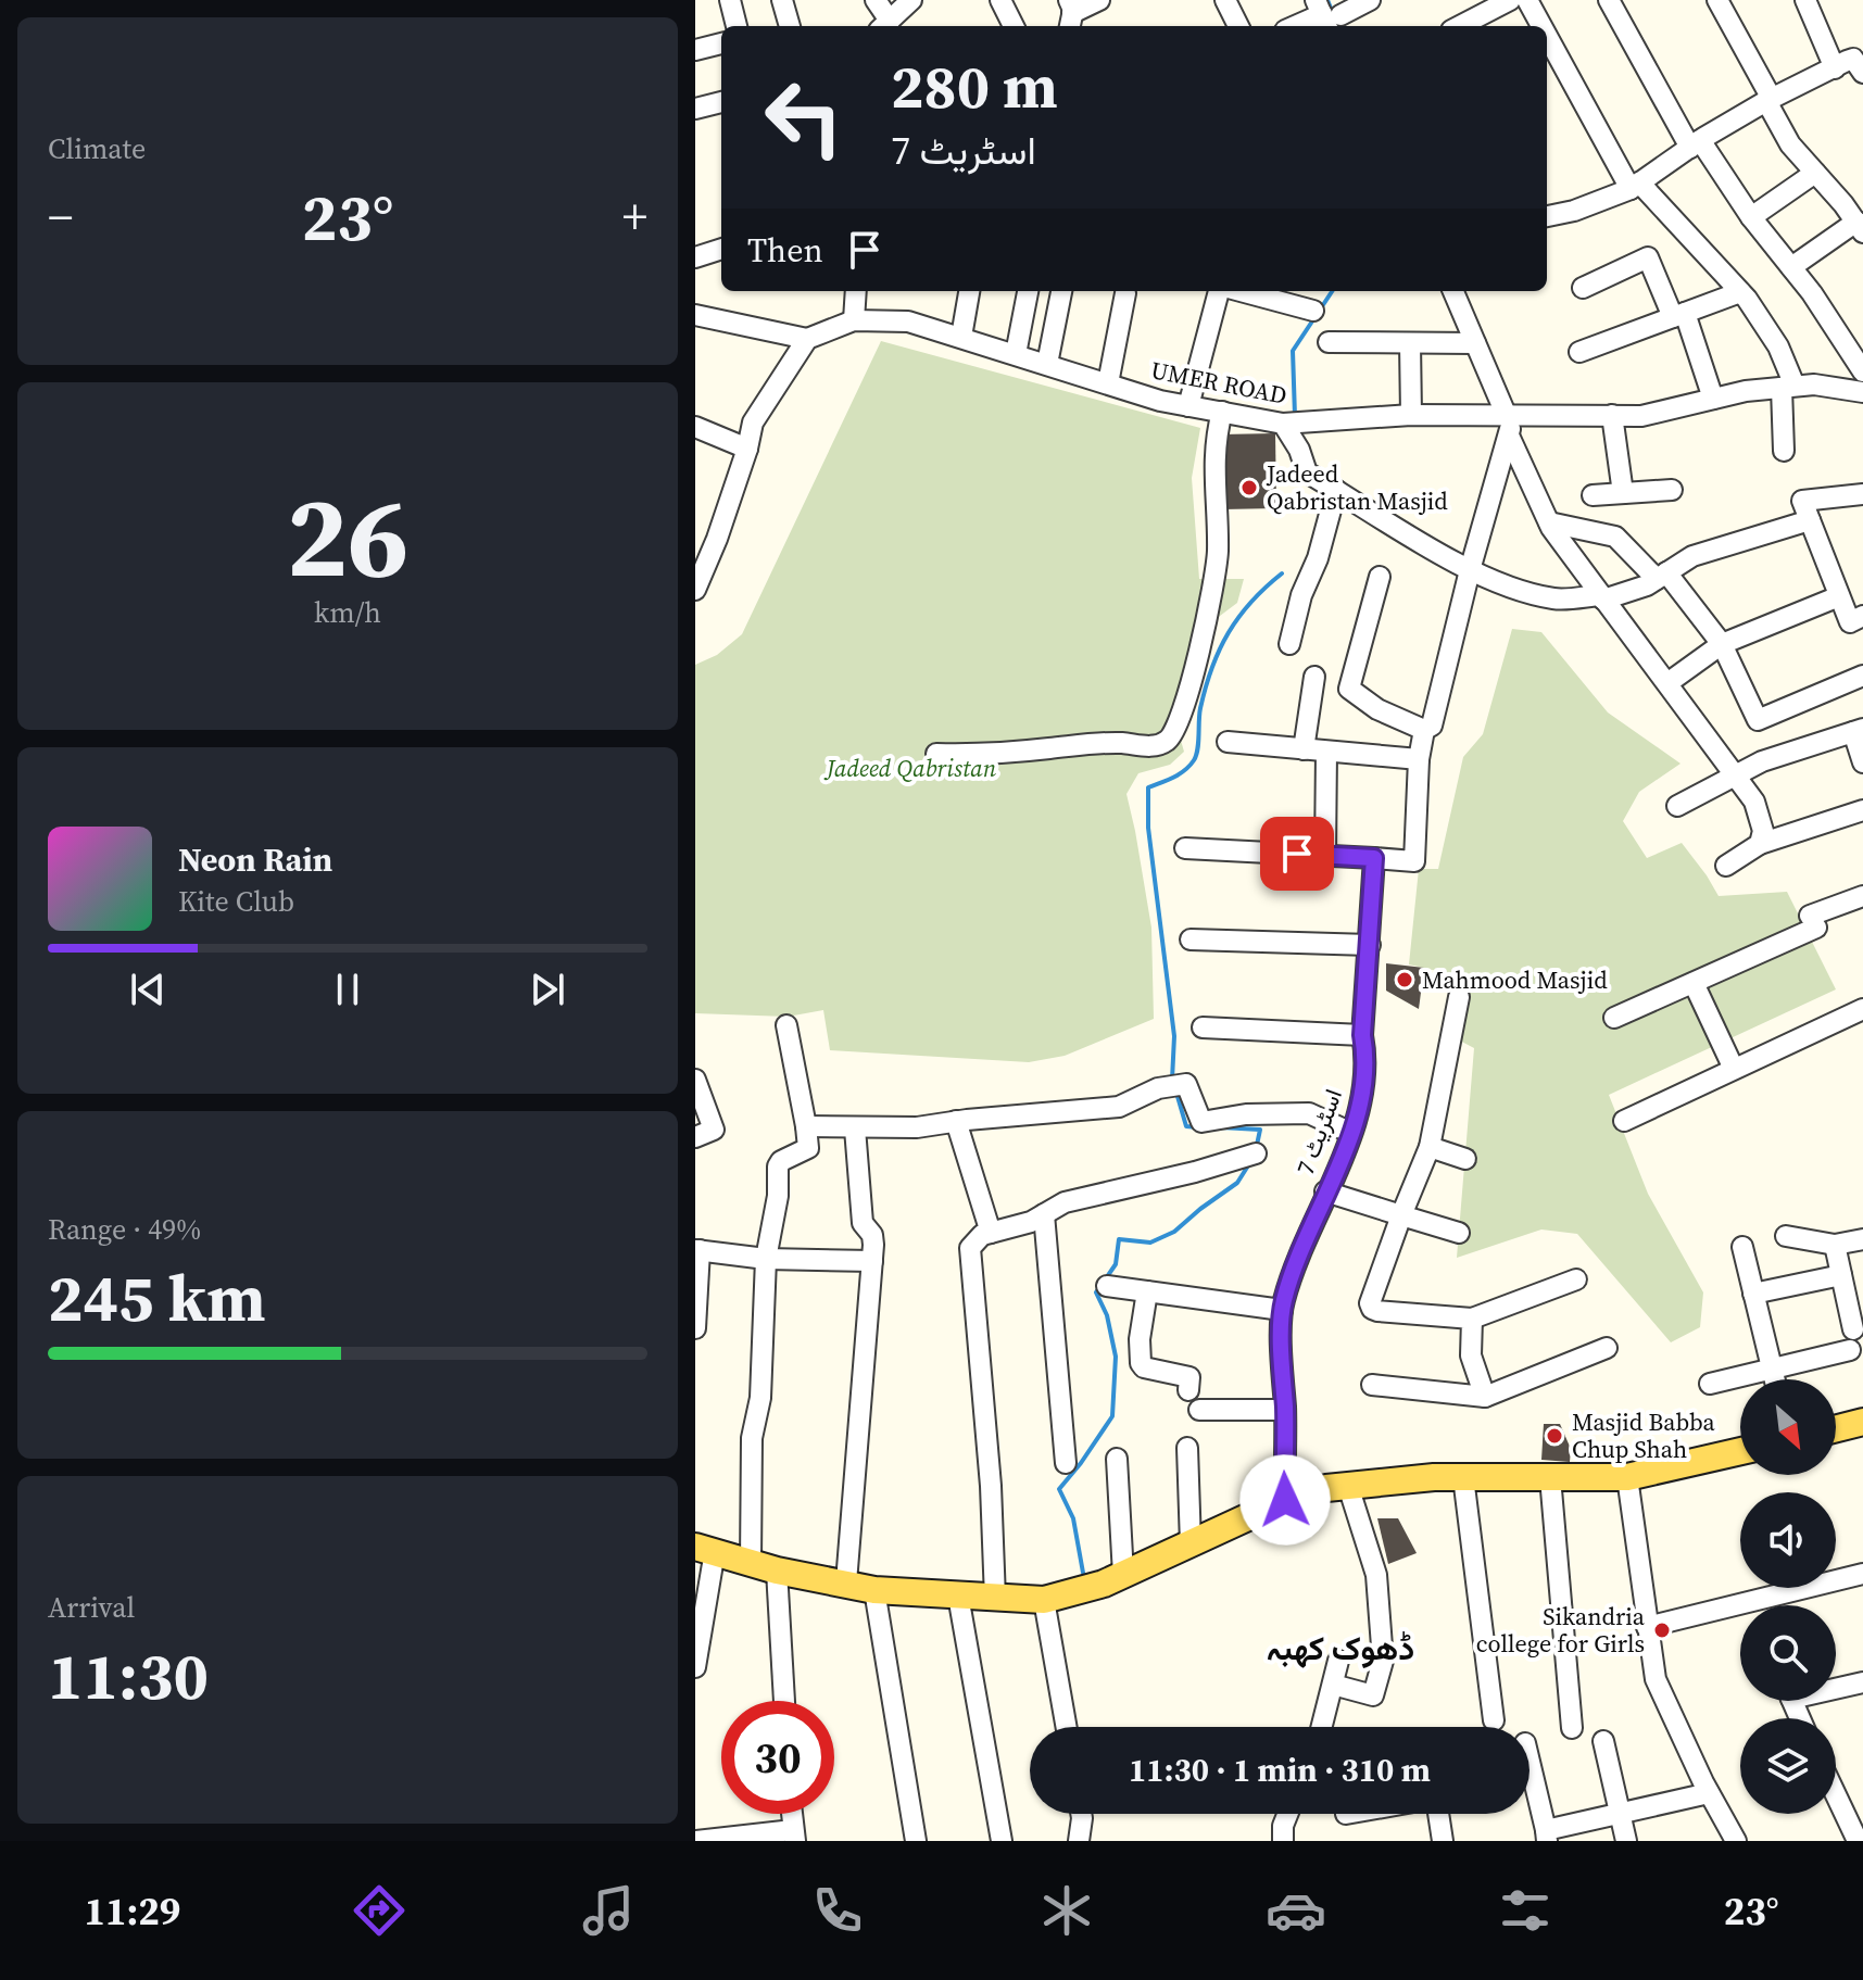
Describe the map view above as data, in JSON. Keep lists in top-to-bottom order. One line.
{"streets":{"street":["UMER ROAD","اسٹریٹ 7"]},"districts":["ڈھوک کھبہ"],"parks":["Jadeed Qabristan"],"places":["Jadeed Qabristan Masjid","Mahmood Masjid","Masjid Babba Chup Shah","Sikandria college for Girls"],"north":"bottom right","page":{"tile":["Climate",["26","km/h"],["Range · 49%","245 km"],["Arrival","11:30"]],"turn":["280 m","اسٹریٹ 7"],"heat":["−","23°","+"],"then":"Then","song":["Neon Rain","Kite Club"],"limit":"30","trip":"11:30 · 1 min · 310 m","tabs":["11:29","23°"]}}
